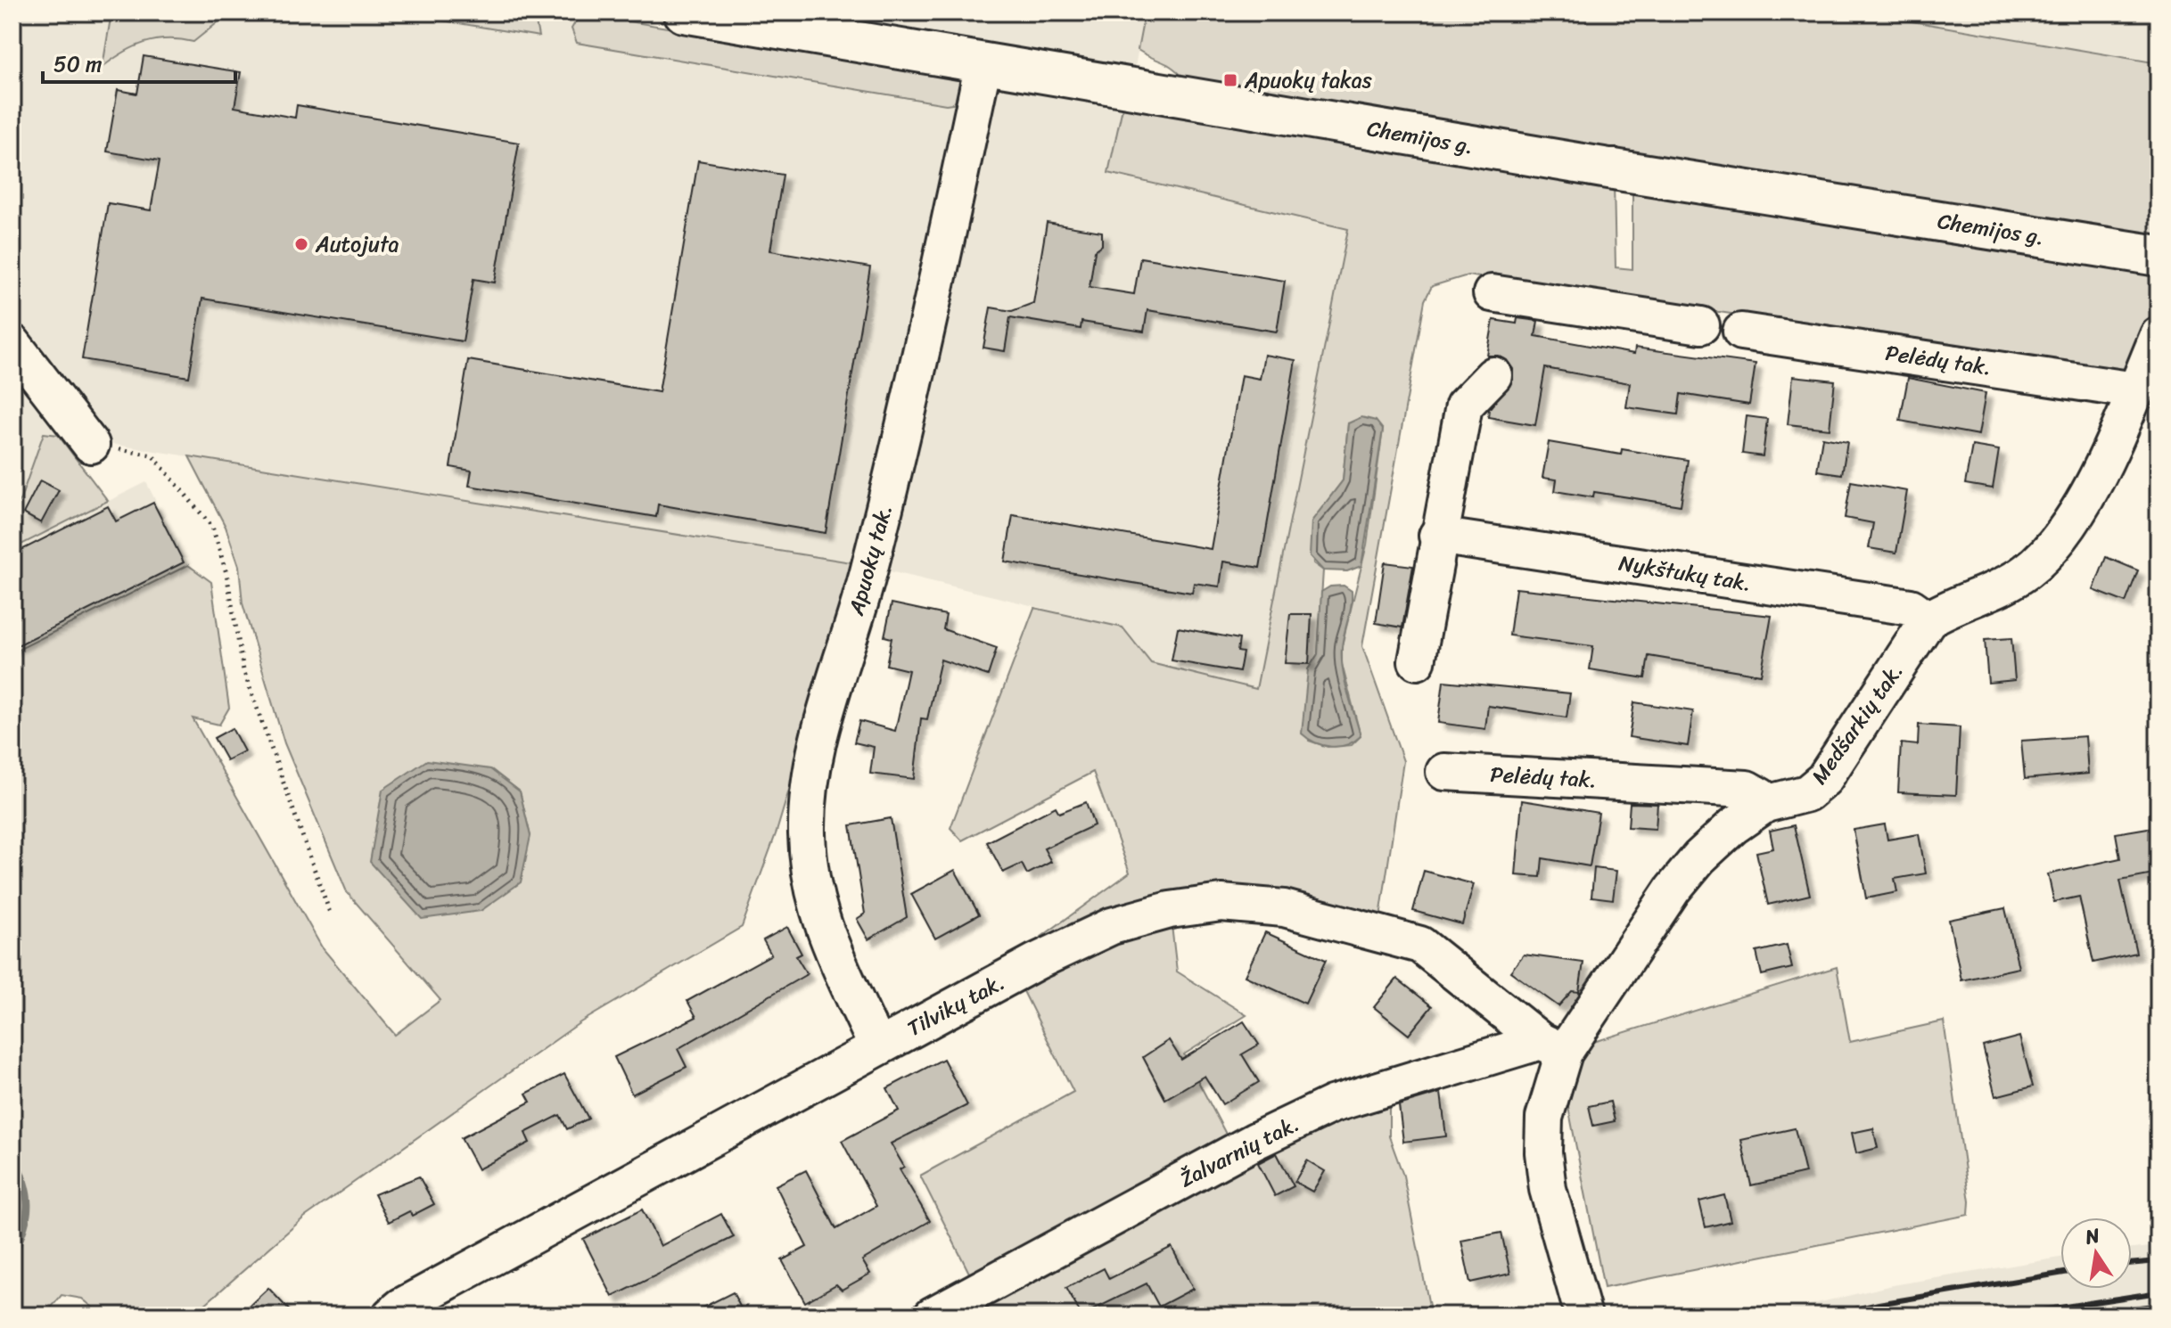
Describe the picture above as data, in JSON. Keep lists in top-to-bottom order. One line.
{"streets":{"main road":["Chemijos g."],"street":["Pelėdų tak.","Apuokų tak.","Nykštukų tak.","Medšarkių tak.","Tilvikų tak.","Žalvarnių tak."]},"crossings":[["Chemijos g.","Apuokų tak."],["Pelėdų tak.","Medšarkių tak."],["Apuokų tak.","Tilvikų tak."],["Nykštukų tak.","Medšarkių tak."],["Medšarkių tak.","Tilvikų tak."],["Medšarkių tak.","Žalvarnių tak."],["Tilvikų tak.","Žalvarnių tak."]],"places":{"transit":["Apuokų takas"],"other":["Autojuta"]},"scale_bar":"50 m","north":"top"}
